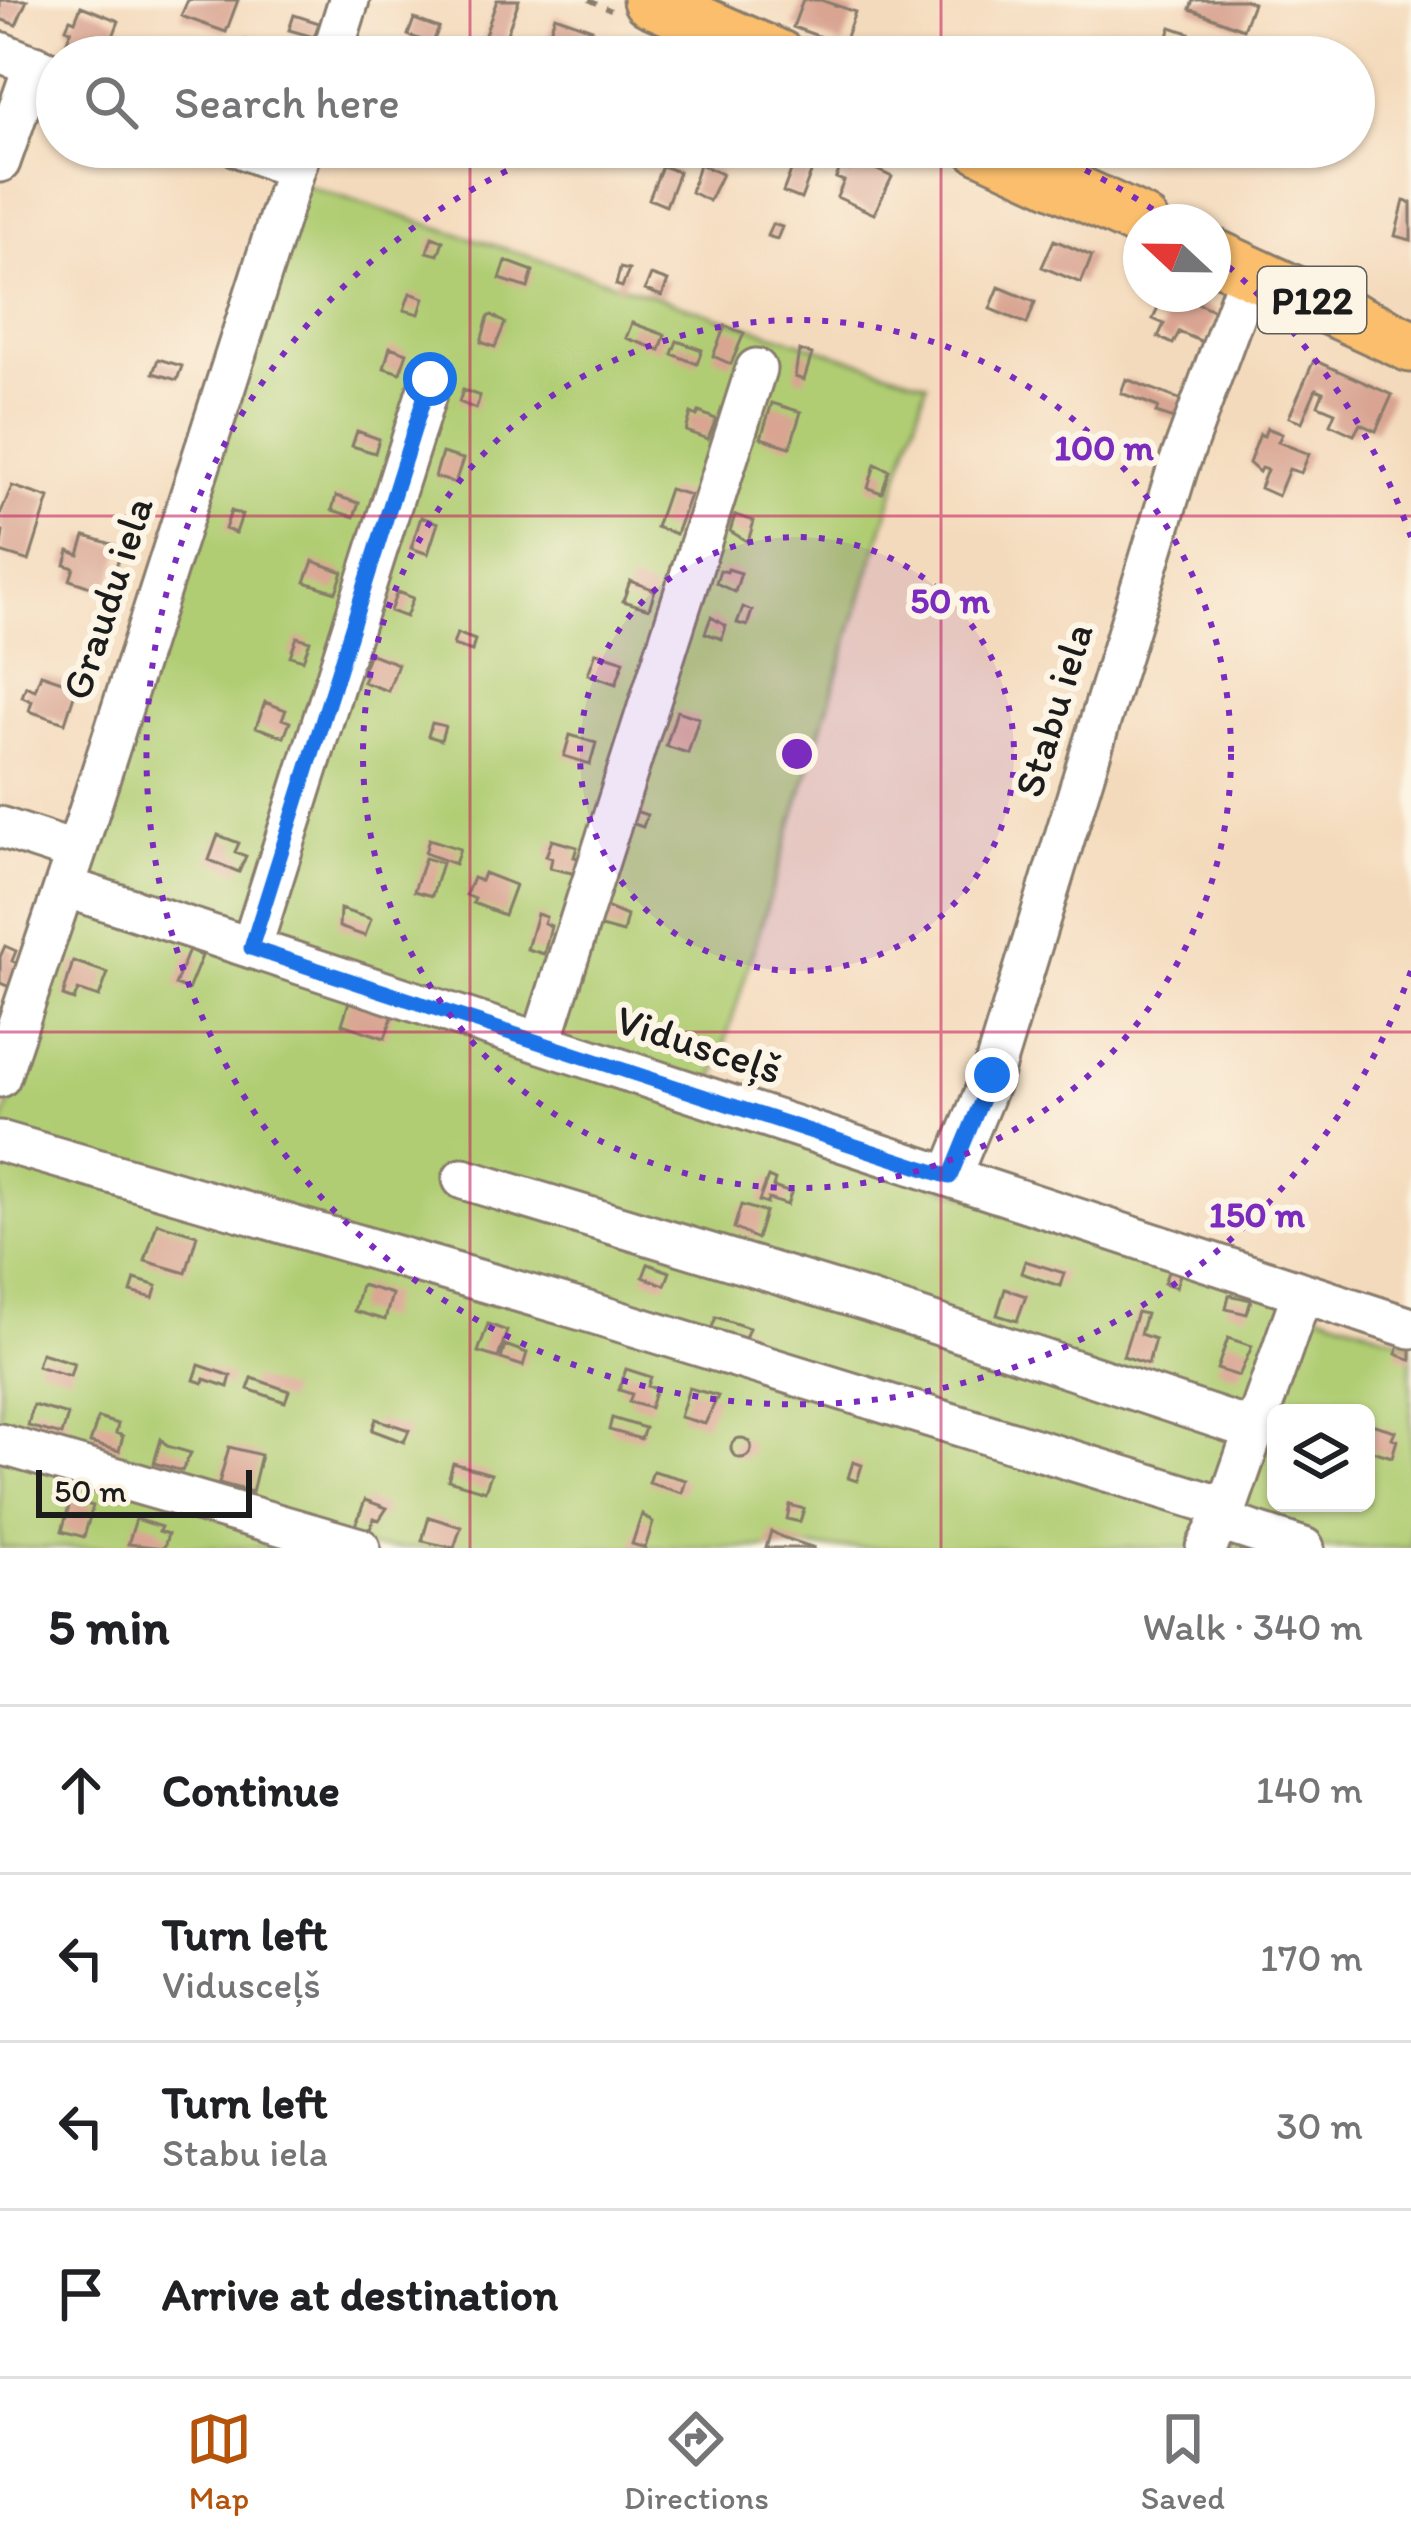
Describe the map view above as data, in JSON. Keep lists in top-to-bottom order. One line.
{"streets":{"main road":["P122"],"street":["Graudu iela","Stabu iela","Vidusceļš"]},"crossings":[["Graudu iela","Vidusceļš"],["Stabu iela","Vidusceļš"]],"scale_bar":"50 m","north":"left","page":{"search":"Search here","scale":"50 m","heading":["5 min","Walk · 340 m"],"list":[["Continue","140 m"],["Turn left","Vidusceļš","170 m"],["Turn left","Stabu iela","30 m"],"Arrive at destination"],"nav":["Map","Directions","Saved"]},"rings":["100 m","50 m","150 m"]}
